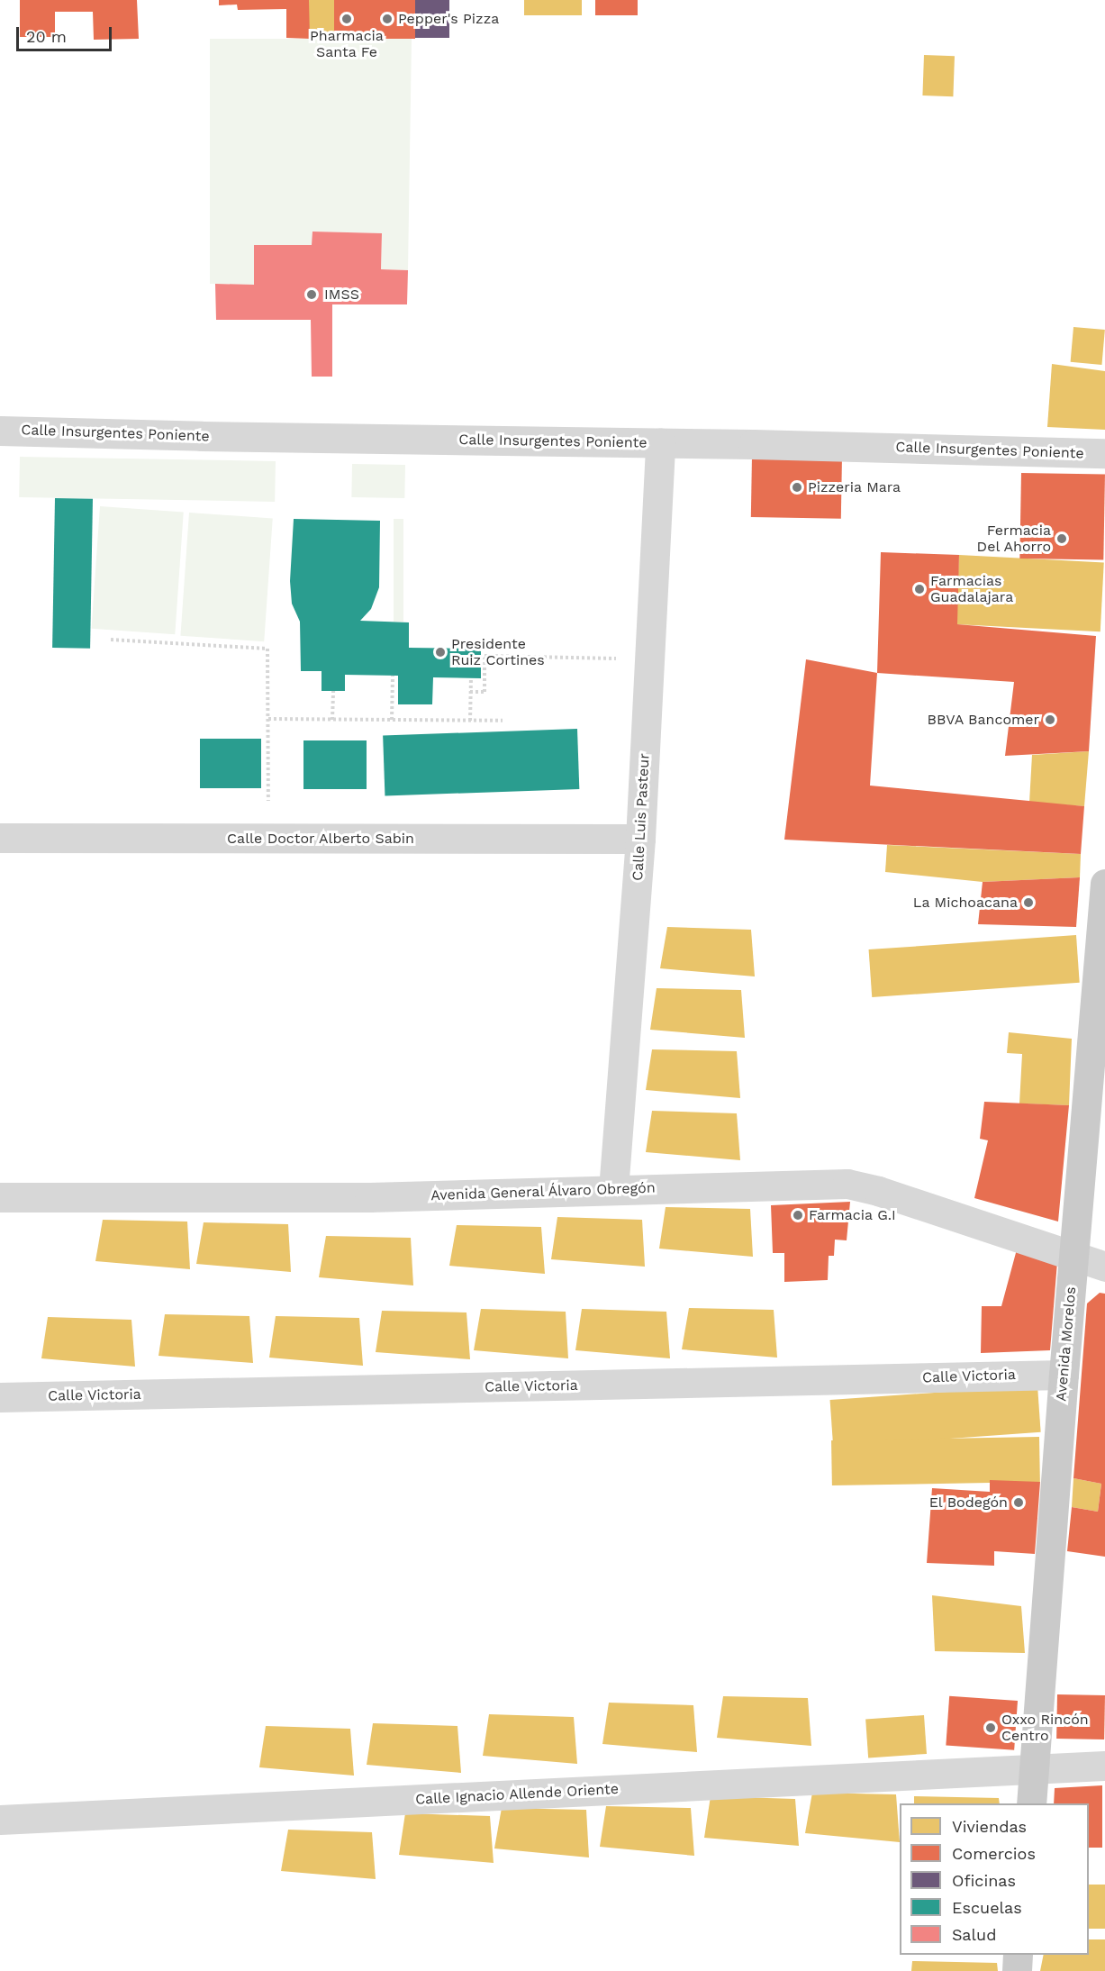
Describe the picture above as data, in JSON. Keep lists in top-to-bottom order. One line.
{"streets":{"main road":["Avenida Morelos"],"street":["Calle Insurgentes Poniente","Calle Luis Pasteur","Calle Doctor Alberto Sabin","Avenida General Álvaro Obregón","Calle Victoria","Calle Ignacio Allende Oriente"]},"crossings":[["Calle Insurgentes Poniente","Calle Luis Pasteur"],["Calle Luis Pasteur","Calle Doctor Alberto Sabin"],["Calle Luis Pasteur","Avenida General Álvaro Obregón"],["Avenida General Álvaro Obregón","Avenida Morelos"],["Avenida Morelos","Calle Victoria"],["Avenida Morelos","Calle Ignacio Allende Oriente"]],"places":["Pharmacia Santa Fe","Pepper's Pizza","IMSS","Pizzeria Mara","Fermacia Del Ahorro","Farmacias Guadalajara","Presidente Ruiz Cortines","BBVA Bancomer","La Michoacana","Farmacia G.I","El Bodegón","Oxxo Rincón Centro"],"legend":["Viviendas","Comercios","Oficinas","Escuelas","Salud"],"scale_bar":"20 m"}
